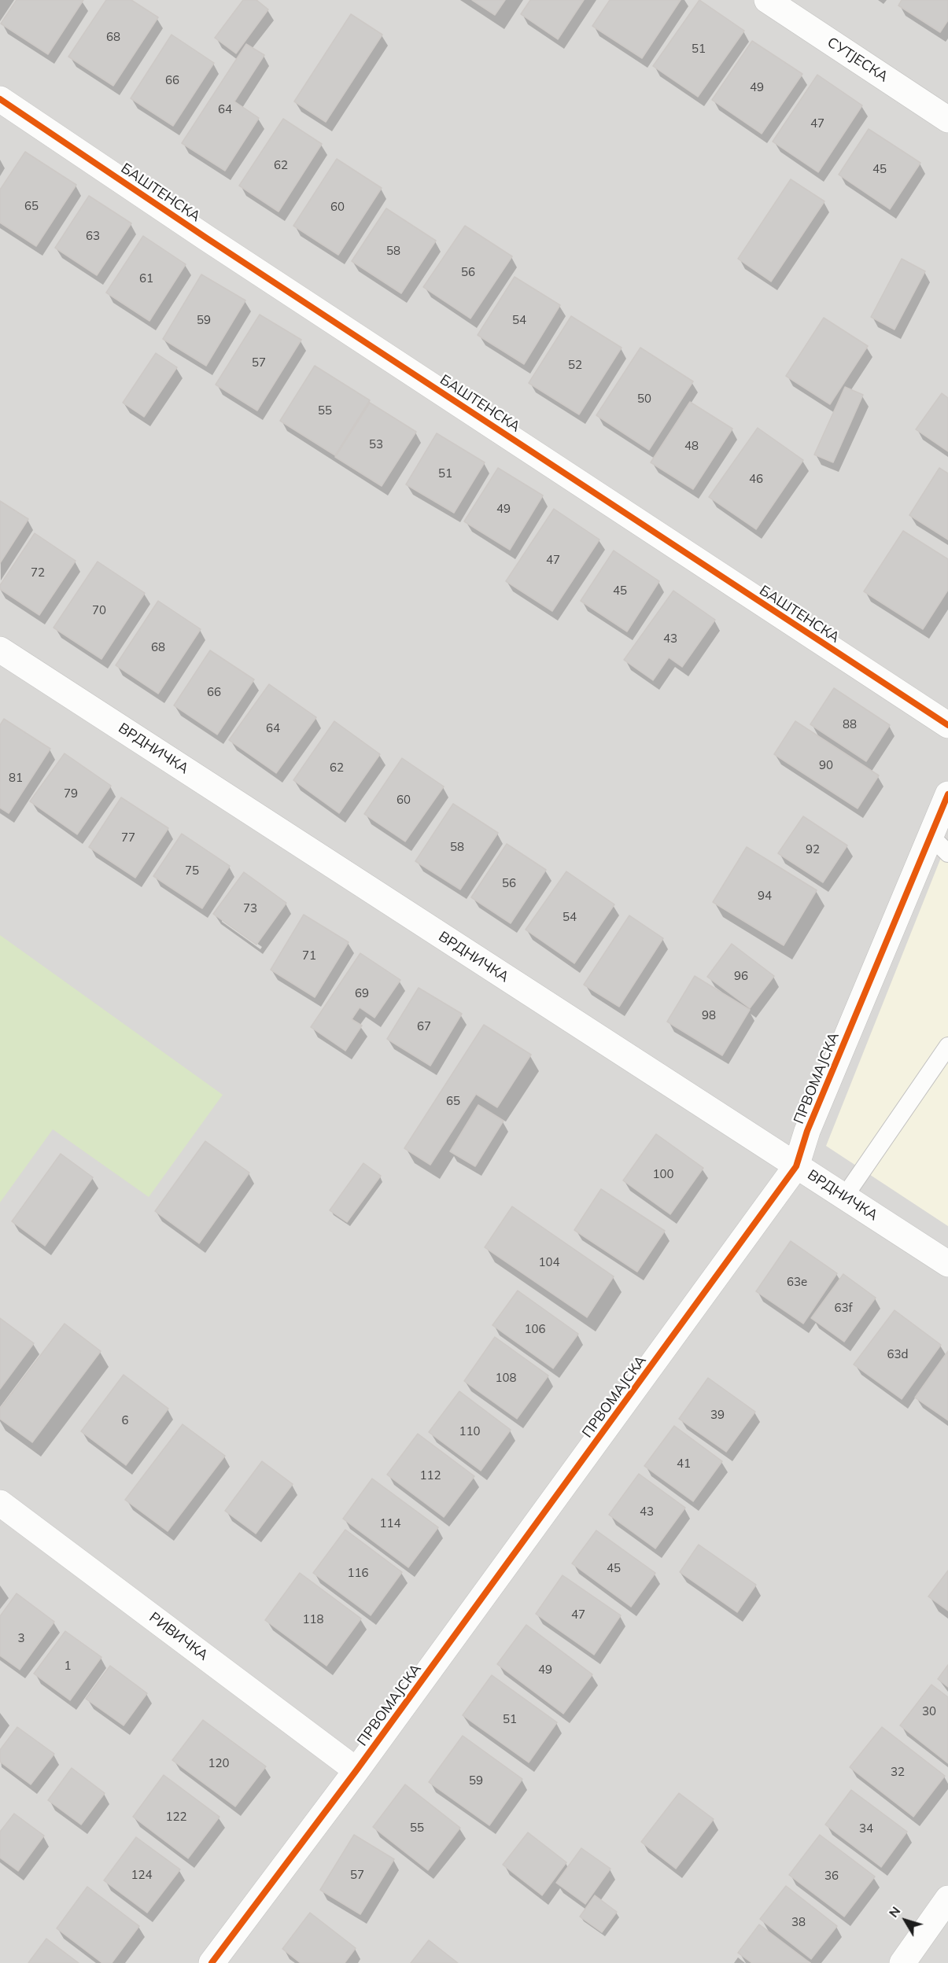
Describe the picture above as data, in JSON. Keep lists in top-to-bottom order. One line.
{"streets":{"street":["СУТЈЕСКА","БАШТЕНСКА","ВРДНИЧКА","ПРВОМАЈСКА","РИВИЧКА"]},"crossings":[["ВРДНИЧКА","ПРВОМАЈСКА"],["ПРВОМАЈСКА","РИВИЧКА"]],"house_numbers":["68","51","66","49","64","47","62","45","65","60","63","58","56","61","59","54","57","52","50","55","53","48","51","46","49","47","72","45","70","43","68","66","88","64","90","62","81","79","60","77","58","92","75","56","94","73","54","71","96","69","98","67","65","100","104","63e","63f","106","63d","108","39","6","110","41","112","43","114","45","116","47","118","3","1","49","30","51","120","32","59","122","55","34","124","57","36","38"],"north":"top left"}
